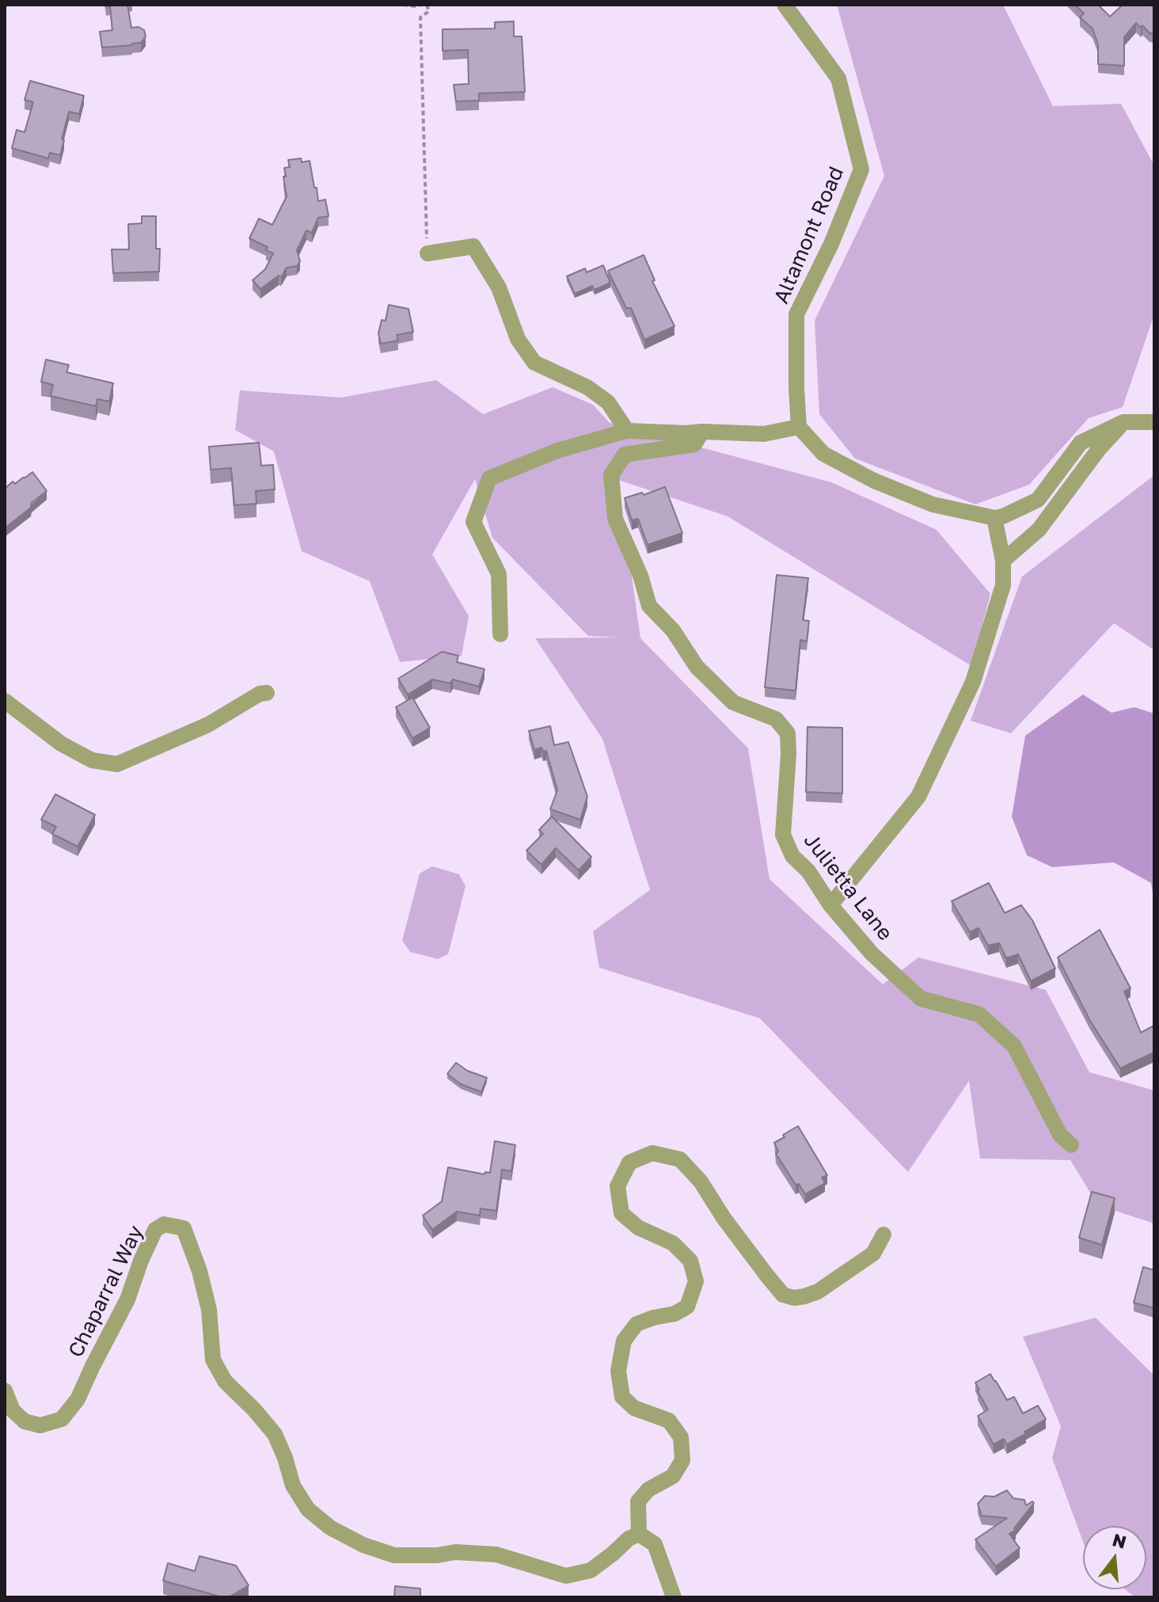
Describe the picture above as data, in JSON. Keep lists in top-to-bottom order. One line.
{"streets":{"street":["Altamont Road","Julietta Lane","Chaparral Way"]},"north":"top"}
